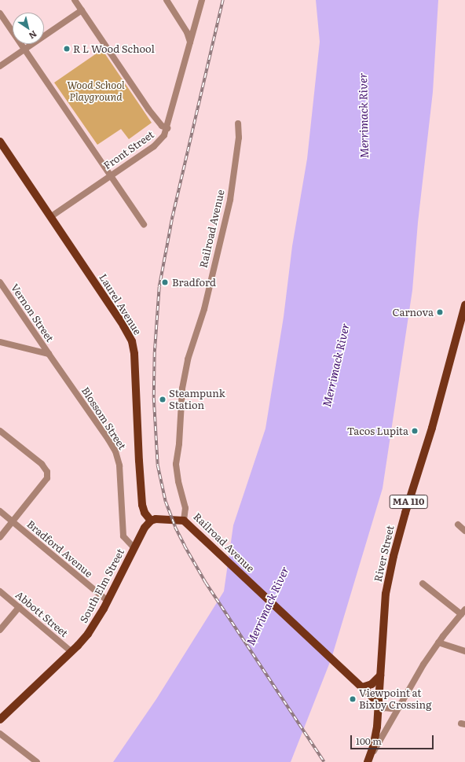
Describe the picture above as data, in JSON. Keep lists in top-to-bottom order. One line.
{"streets":{"main road":["Railroad Avenue","Laurel Avenue","MA 110","River Street","South Elm Street"],"street":["Front Street","Vernon Street","Blossom Street","Bradford Avenue","Abbott Street"]},"crossings":[["Front Street","Laurel Avenue"],["Railroad Avenue","MA 110"],["Railroad Avenue","River Street"],["Laurel Avenue","South Elm Street"],["Vernon Street","Blossom Street"],["Blossom Street","South Elm Street"],["MA 110","River Street"],["Bradford Avenue","South Elm Street"],["South Elm Street","Abbott Street"]],"water":["Merrimack River"],"parks":["Wood School Playground"],"places":["R L Wood School","Bradford","Carnova","Steampunk Station","Tacos Lupita","Viewpoint at Bixby Crossing"],"scale_bar":"100 m","north":"bottom right"}
